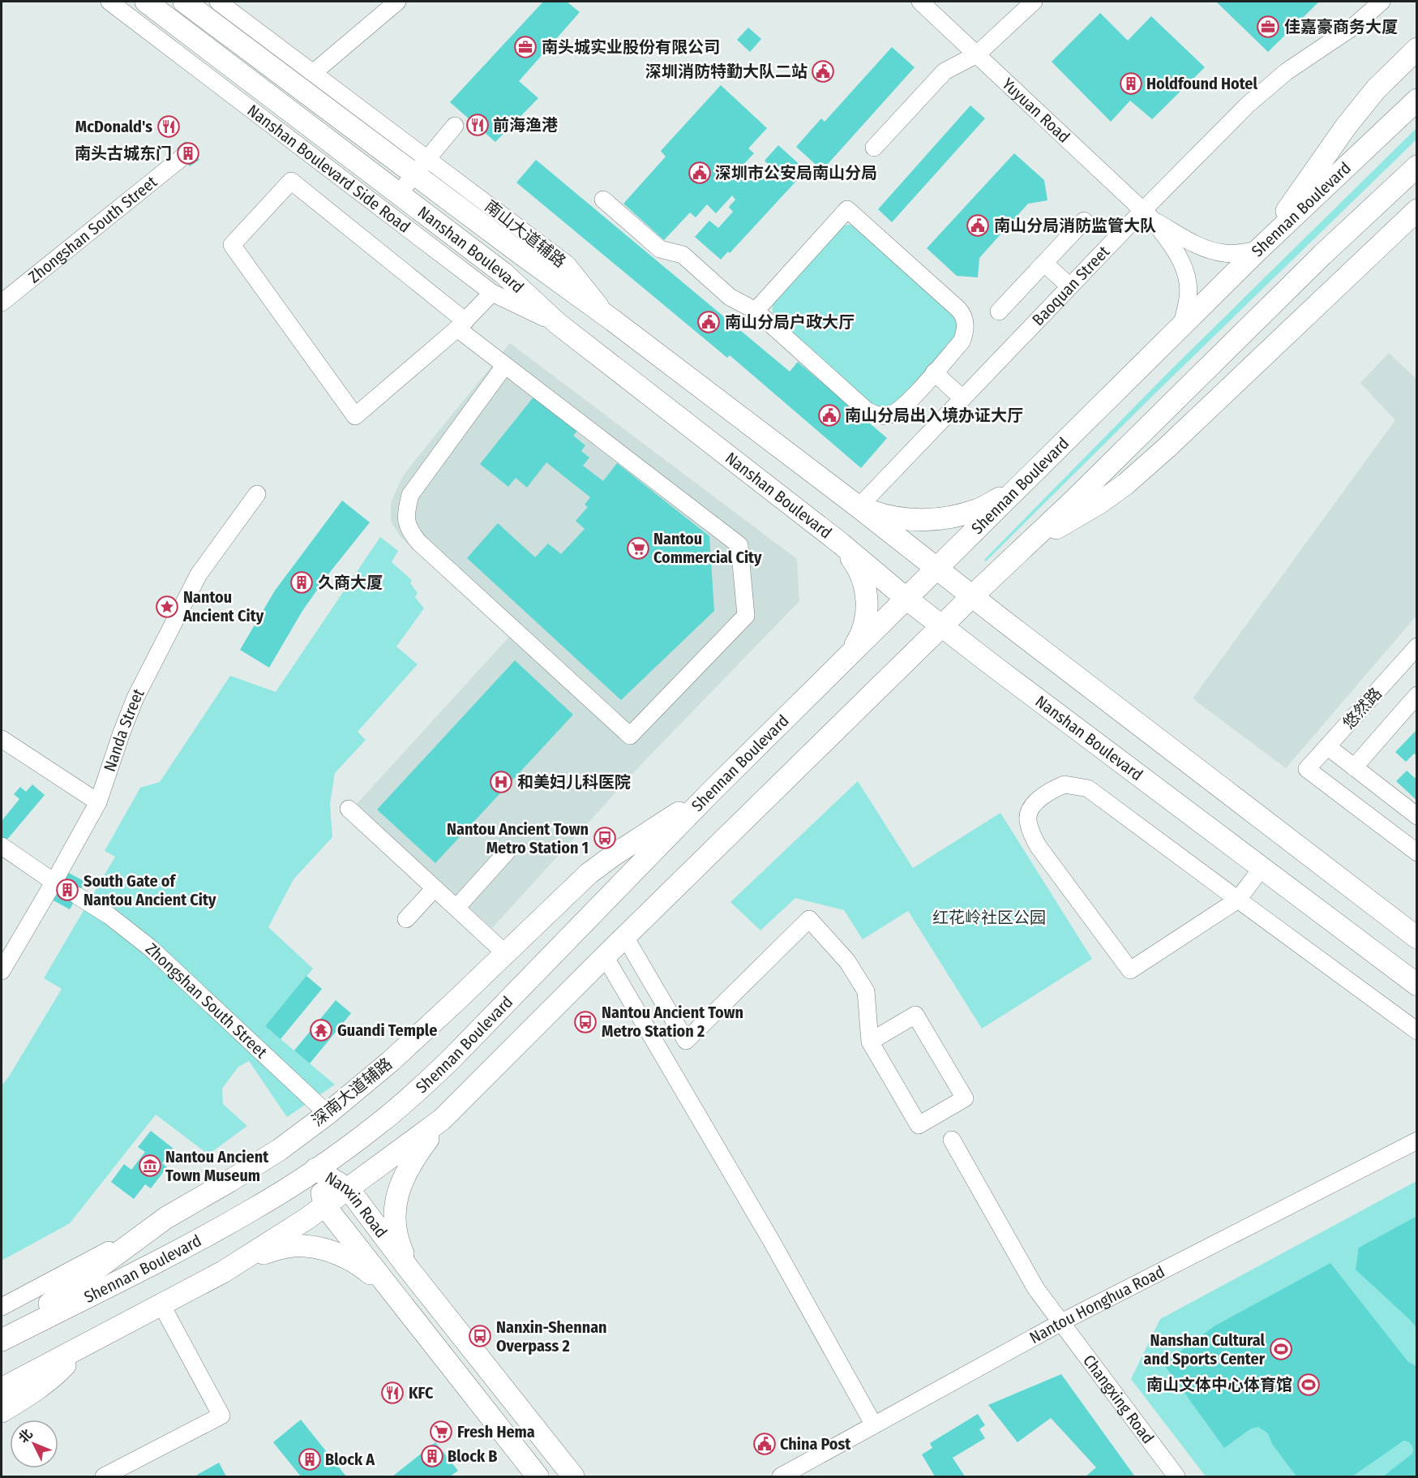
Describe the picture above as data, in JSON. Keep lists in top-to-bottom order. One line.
{"streets":{"main road":["Shennan Boulevard","Nanshan Boulevard","深南大道辅路","Nanxin Road"],"street":["Yuyuan Road","Nanshan Boulevard Side Road","Zhongshan South Street","Baoquan Street","悠然路","Nanda Street","Nantou Honghua Road","Changxing Road"]},"crossings":[["Yuyuan Road","Baoquan Street"],["Nanshan Boulevard Side Road","Nanshan Boulevard"],["Shennan Boulevard","Nanshan Boulevard"],["Shennan Boulevard","深南大道辅路"],["Shennan Boulevard","Nanxin Road"],["Zhongshan South Street","深南大道辅路"],["Nanshan Boulevard","Baoquan Street"],["Nantou Honghua Road","Changxing Road"]],"parks":["红花岭社区公园"],"places":{"office":["佳嘉豪商务大厦","南头城实业股份有限公司"],"public building":["深圳消防特勤大队二站","深圳市公安局南山分局","南山分局消防监管大队","南山分局户政大厅","南山分局出入境办证大厅","China Post"],"building":["Holdfound Hotel","南头古城东门","久商大厦","South Gate of Nantou Ancient City","Block B","Block A"],"restaurant":["前海渔港","McDonald's","KFC"],"supermarket":["Nantou Commercial City","Fresh Hema"],"place":["Nantou Ancient City"],"hospital":["和美妇儿科医院"],"bus stop":["Nantou Ancient Town Metro Station 1","Nantou Ancient Town Metro Station 2","Nanxin-Shennan Overpass 2"],"temple":["Guandi Temple"],"museum":["Nantou Ancient Town Museum"],"sports":["Nanshan Cultural and Sports Center","南山文体中心体育馆"]},"north":"top left"}
